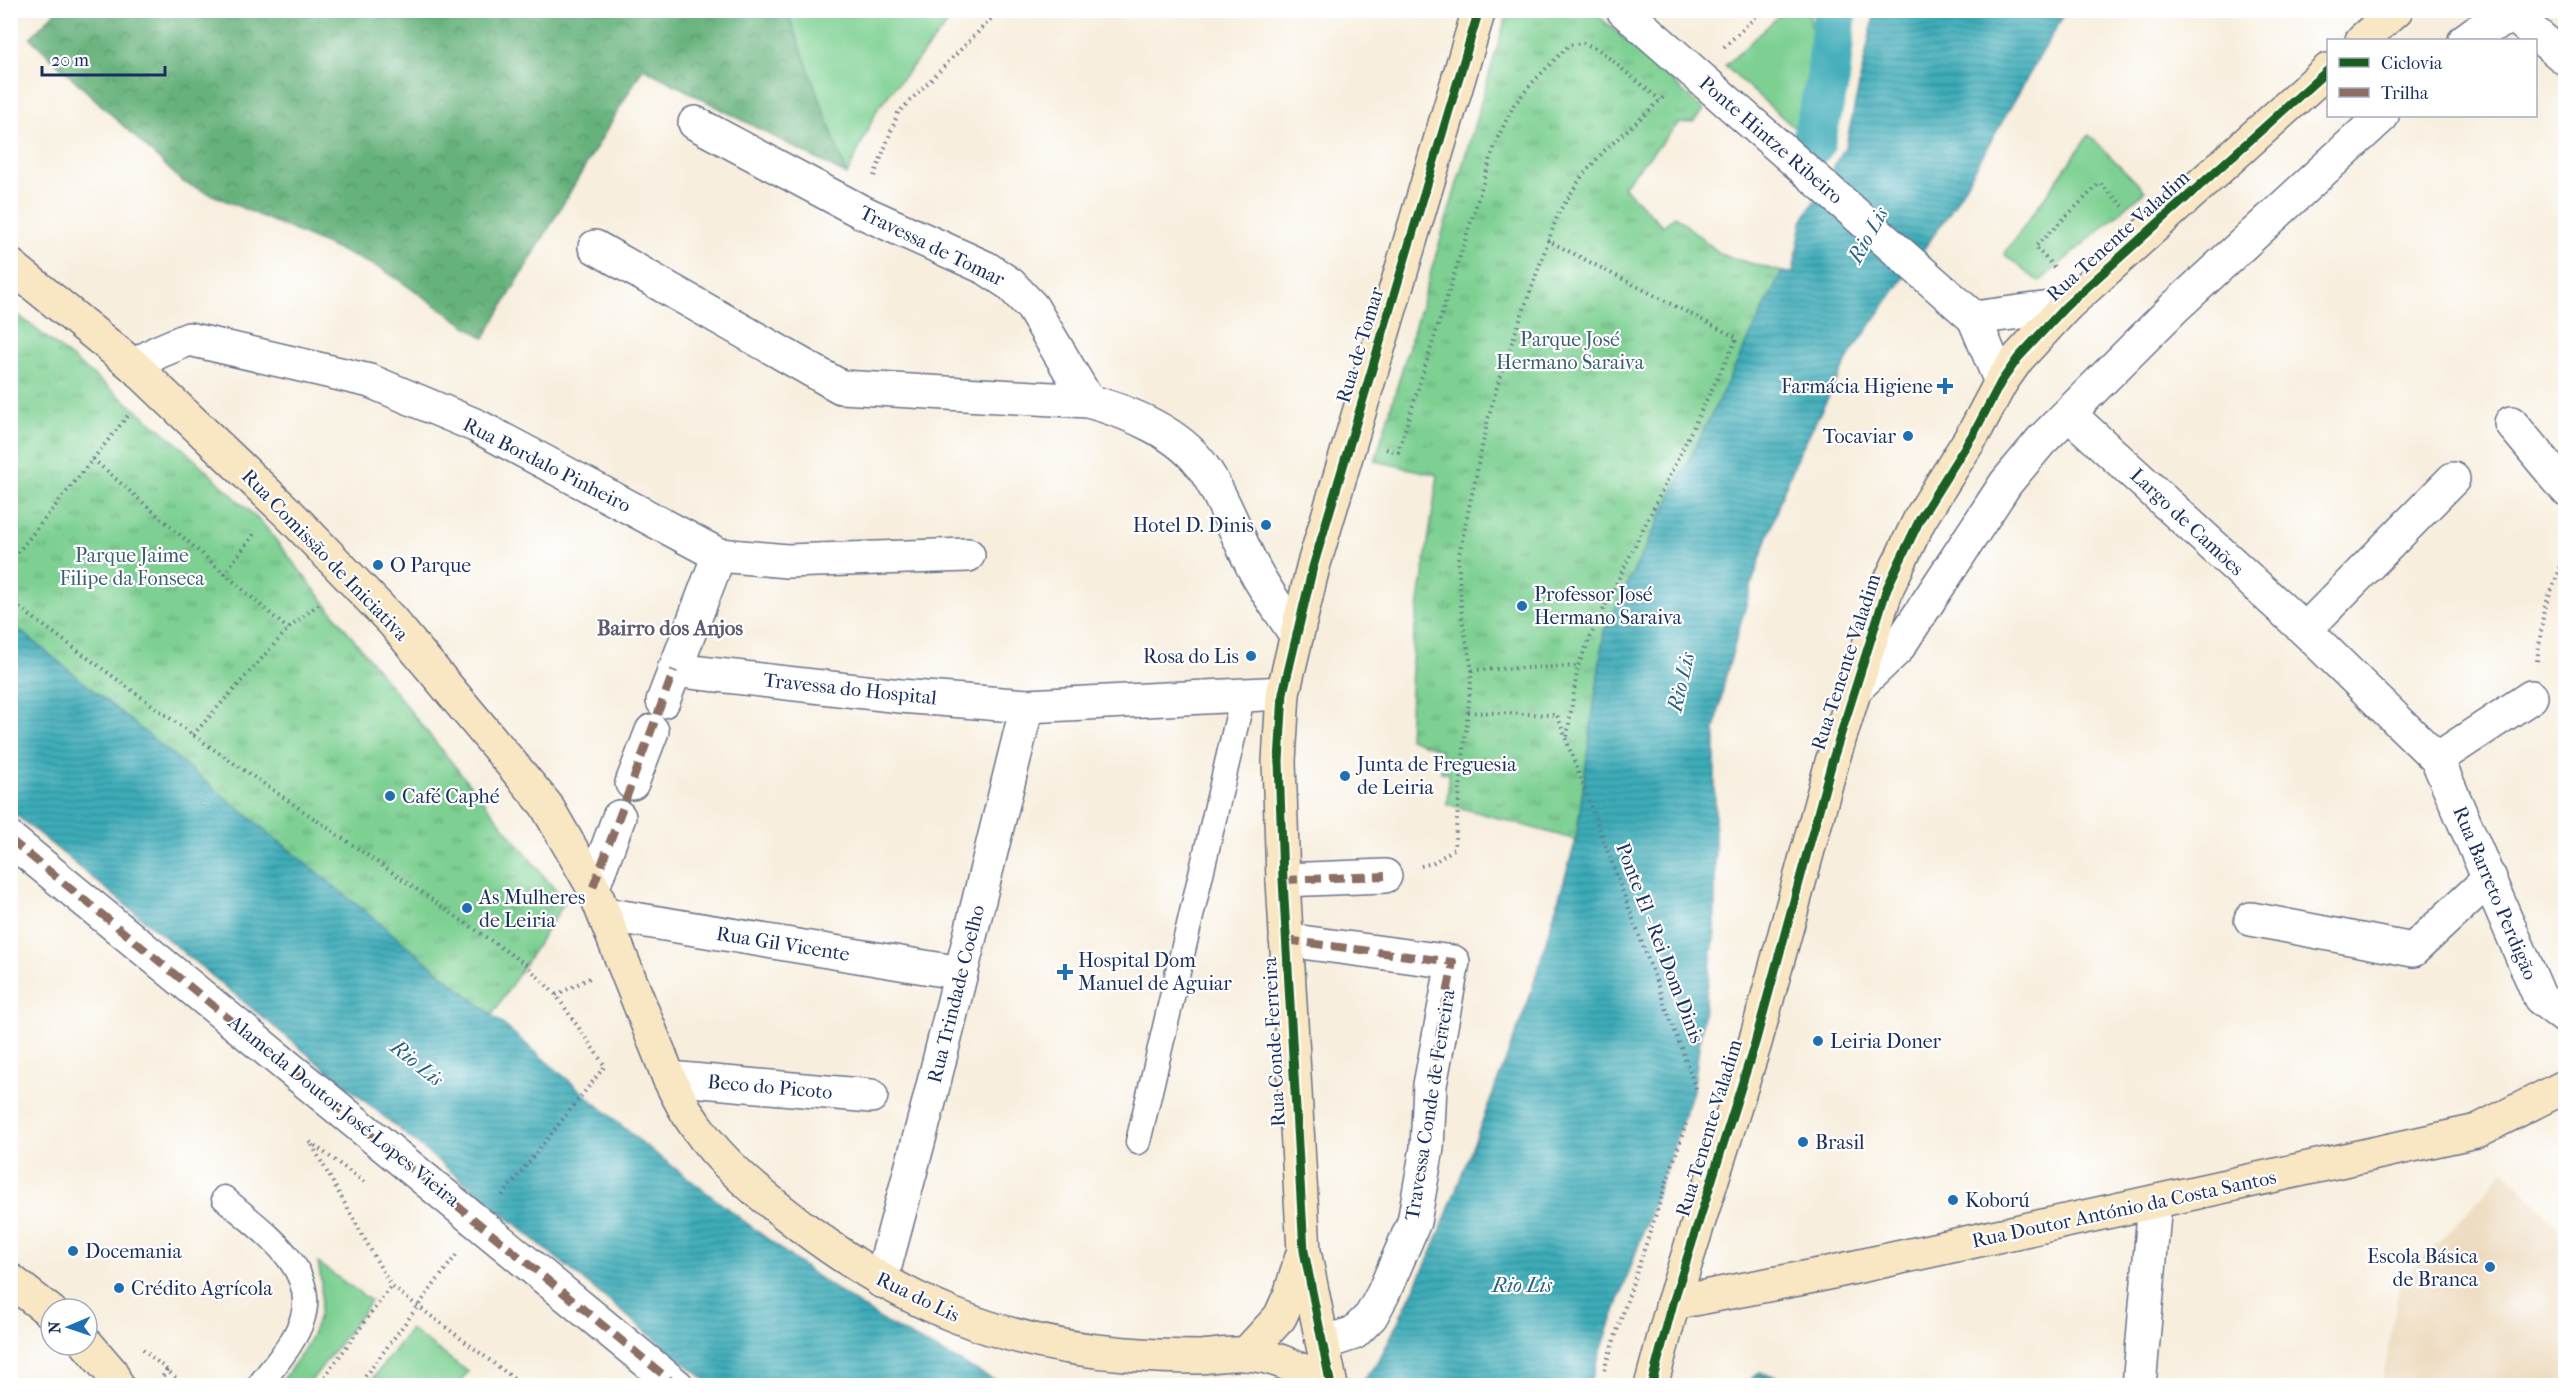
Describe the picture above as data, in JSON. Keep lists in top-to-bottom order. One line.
{"streets":{"street":["Ponte Hintze Ribeiro","Rua Tenente Valadim","Travessa de Tomar","Rua de Tomar","Rua Bordalo Pinheiro","Largo de Camões","Rua Comissão de Iniciativa","Travessa do Hospital","Rua Barreto Perdigão","Rua Gil Vicente","Rua Trindade Coelho","Rua Conde Ferreira","Beco do Picoto","Travessa Conde de Ferreira","Alameda Doutor José Lopes Vieira","Rua Doutor António da Costa Santos","Rua do Lis"],"path":["Ponte El - Rei Dom Dinis"]},"crossings":[["Ponte Hintze Ribeiro","Rua Tenente Valadim"],["Rua Tenente Valadim","Rua Doutor António da Costa Santos"],["Rua de Tomar","Travessa do Hospital"],["Rua de Tomar","Rua Conde Ferreira"],["Rua Bordalo Pinheiro","Rua Comissão de Iniciativa"],["Largo de Camões","Rua Barreto Perdigão"],["Rua Comissão de Iniciativa","Rua Gil Vicente"],["Rua Comissão de Iniciativa","Beco do Picoto"],["Rua Comissão de Iniciativa","Rua do Lis"],["Travessa do Hospital","Rua Trindade Coelho"],["Travessa do Hospital","Rua Conde Ferreira"],["Rua Gil Vicente","Rua Trindade Coelho"],["Rua Trindade Coelho","Rua do Lis"],["Rua Conde Ferreira","Travessa Conde de Ferreira"],["Beco do Picoto","Rua do Lis"]],"districts":["Bairro dos Anjos"],"water":["Rio Lis"],"parks":["Parque José Hermano Saraiva","Parque Jaime Filipe da Fonseca"],"places":{"health":["Farmácia Higiene","Hospital Dom Manuel de Aguiar"],"other":["Tocaviar","Hotel D. Dinis","O Parque","Professor José Hermano Saraiva","Rosa do Lis","Junta de Freguesia de Leiria","Café Caphé","As Mulheres de Leiria","Leiria Doner","Brasil","Koború","Docemania","Escola Básica de Branca","Crédito Agrícola"]},"legend":["Ciclovia","Trilha"],"scale_bar":"20 m","north":"left"}
